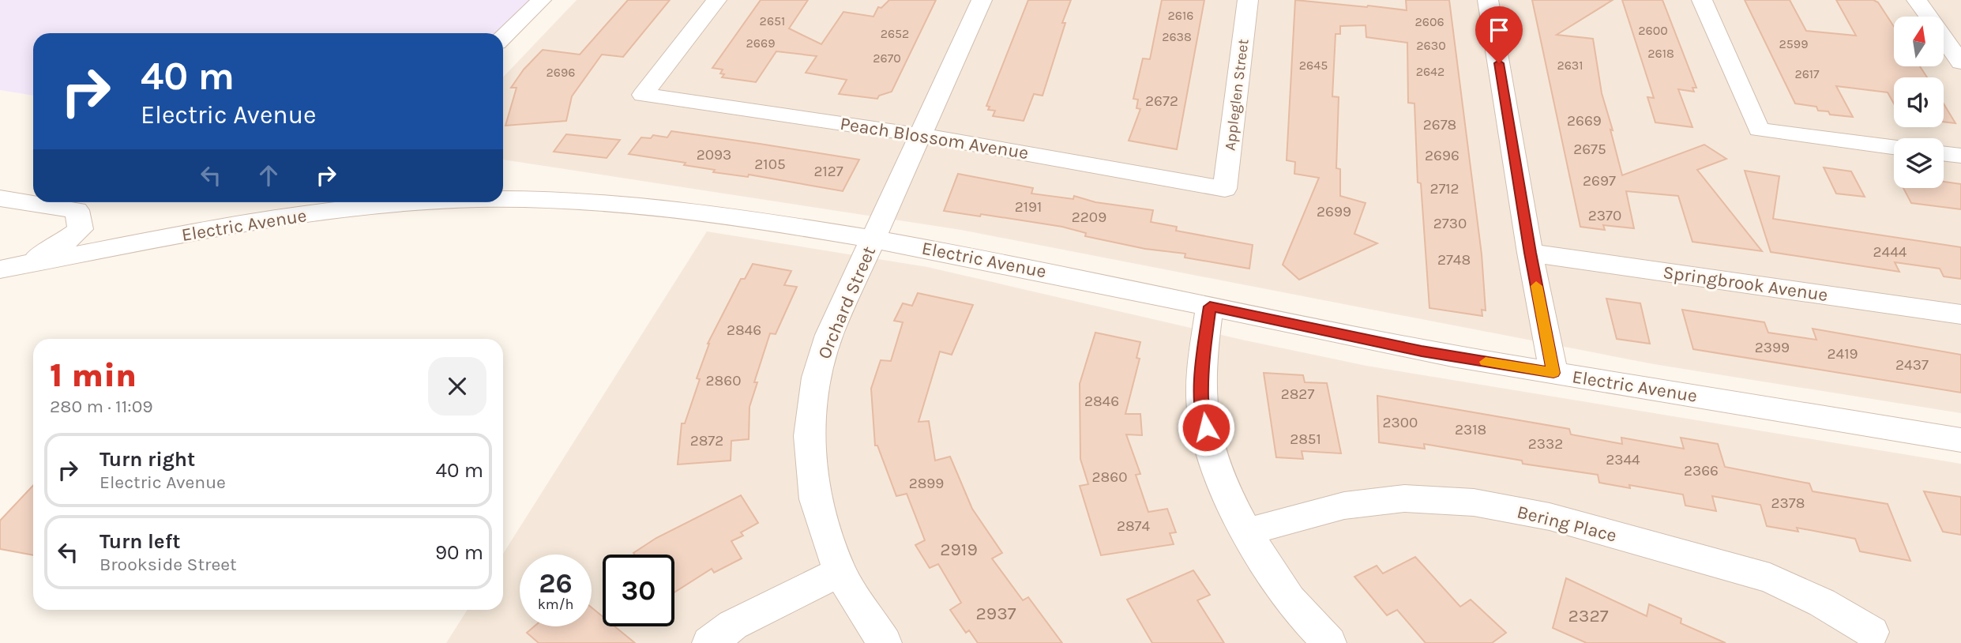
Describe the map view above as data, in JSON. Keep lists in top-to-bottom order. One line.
{"streets":{"street":["Appleglen Street","Peach Blossom Avenue","Electric Avenue","Springbrook Avenue","Orchard Street","Bering Place"]},"crossings":[["Appleglen Street","Peach Blossom Avenue"],["Peach Blossom Avenue","Orchard Street"],["Electric Avenue","Orchard Street"]],"house_numbers":["2616","2651","2606","2600","2652","2638","2669","2599","2630","2618","2670","2645","2631","2642","2696","2617","2672","2669","2678","2675","2093","2696","2105","2127","2697","2712","2191","2699","2370","2209","2730","2444","2748","2846","2399","2419","2437","2860","2827","2846","2300","2318","2851","2872","2332","2344","2366","2860","2899","2378","2874","2919","2937","2327"],"north":"top","page":{"turn":["40 m","Electric Avenue"],"heading":["1 min","280 m · 11:09"],"list":[{"name":"Turn right","note":"Electric Avenue","value":"40 m"},{"name":"Turn left","note":"Brookside Street","value":"90 m"}],"speed":"26 km/h","limit":"30"}}
